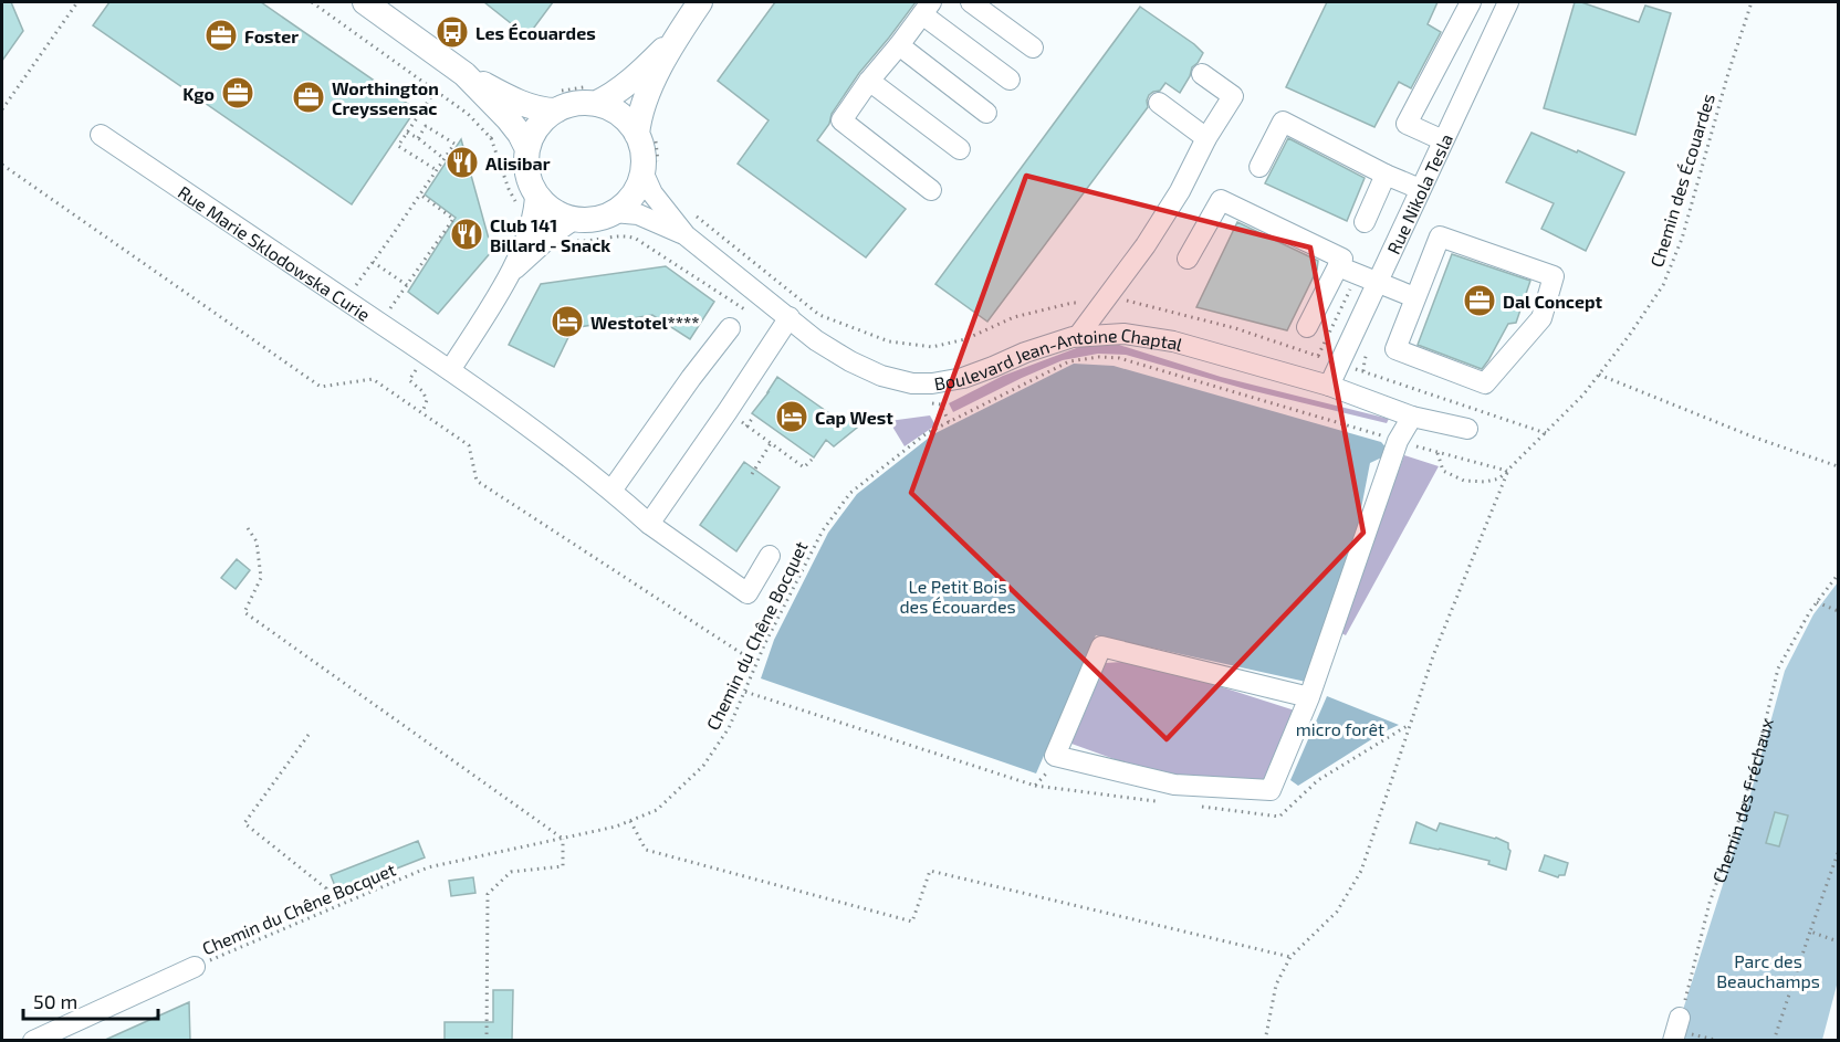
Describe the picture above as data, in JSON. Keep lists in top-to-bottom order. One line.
{"streets":{"street":["Rue Nikola Tesla","Rue Marie Sklodowska Curie","Boulevard Jean-Antoine Chaptal"],"path":["Chemin des Écouardes","Chemin du Chêne Bocquet","Chemin des Fréchaux"]},"crossings":[["Chemin des Écouardes","Chemin du Chêne Bocquet"],["Rue Nikola Tesla","Boulevard Jean-Antoine Chaptal"]],"parks":["Le Petit Bois des Écouardes","micro forêt","Parc des Beauchamps"],"places":{"bus stop":["Les Écouardes"],"office":["Foster","Kgo","Worthington Creyssensac","Dal Concept"],"restaurant":["Alisibar","Club 141 Billard - Snack"],"hotel":["Westotel****","Cap West"]},"scale_bar":"50 m"}
